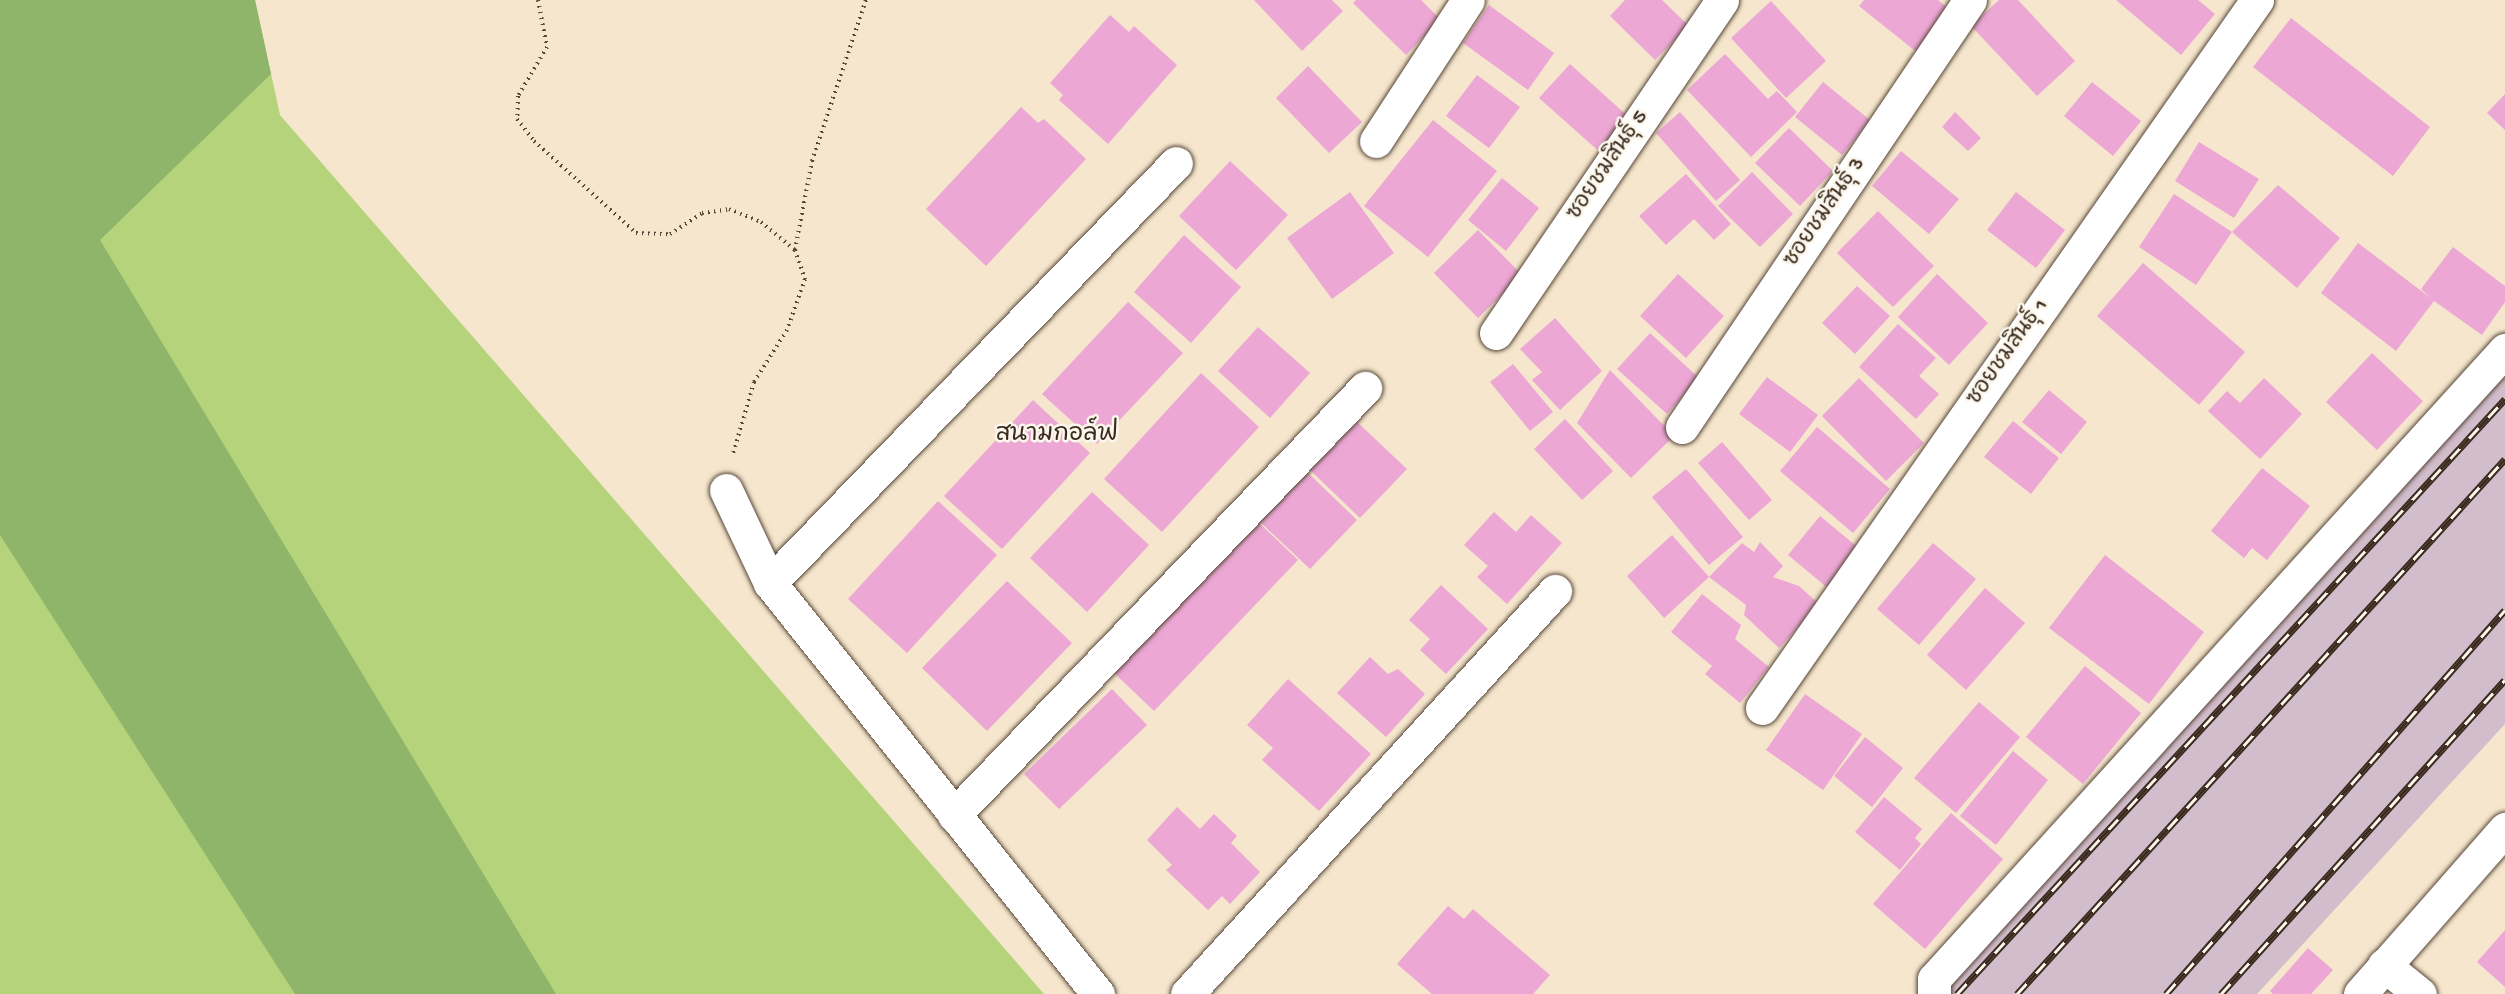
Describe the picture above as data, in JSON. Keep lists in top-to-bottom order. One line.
{"streets":{"street":["ซอยชมสินธุ์ 5","ซอยชมสินธุ์ 3","ซอยชมสินธุ์ 1"]},"districts":["สนามกอล์ฟ"]}
